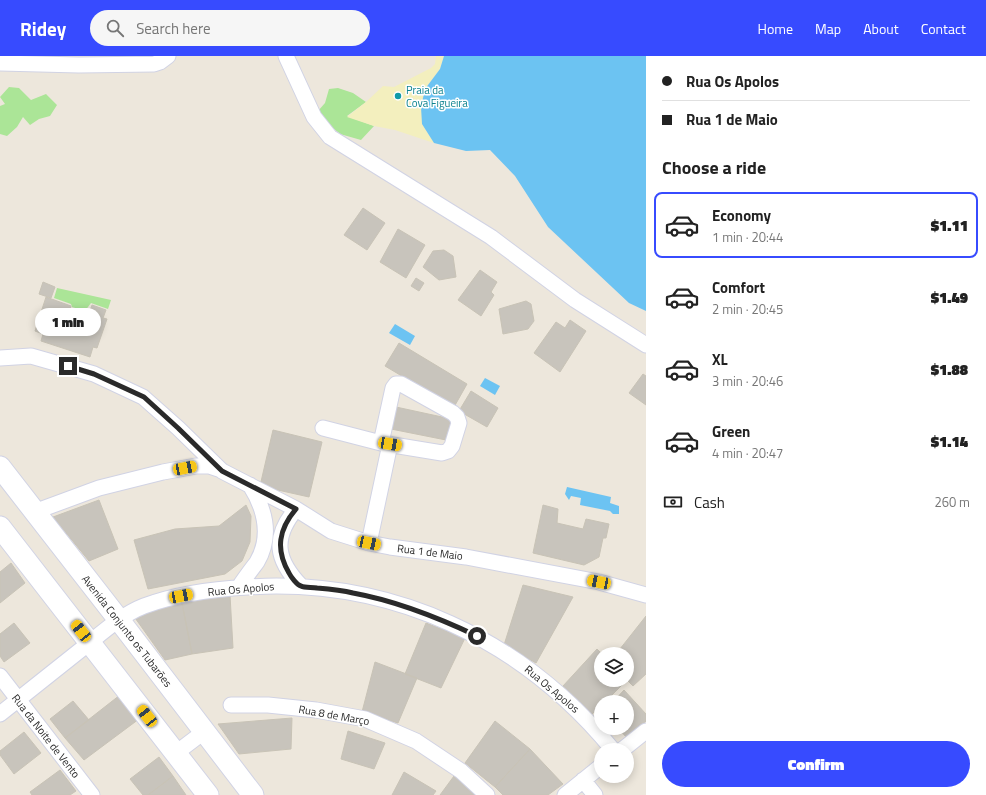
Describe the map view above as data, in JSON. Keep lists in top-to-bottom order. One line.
{"streets":{"street":["Rua 1 de Maio","Rua Os Apolos","Avenida Conjunto os Tubarões","Rua 8 de Março","Rua da Noite de Vento"]},"crossings":[["Rua Os Apolos","Avenida Conjunto os Tubarões"],["Rua Os Apolos","Rua da Noite de Vento"]],"places":["Praia da Cova Figueira"],"page":{"header":"Ridey","search":"Search here","nav":["Home","Map","About","Contact"],"banner":["Rua Os Apolos","Rua 1 de Maio"],"heading":"Choose a ride","list":[{"name":"Economy","note":"1 min · 20:44","value":"$1.11"},{"name":"Comfort","note":"2 min · 20:45","value":"$1.49"},{"name":"XL","note":"3 min · 20:46","value":"$1.88"},{"name":"Green","note":"4 min · 20:47","value":"$1.14"}],"bubble":"1 min","pay":["Cash","260 m"],"map_buttons":["+","−"],"buttons":"Confirm"}}
